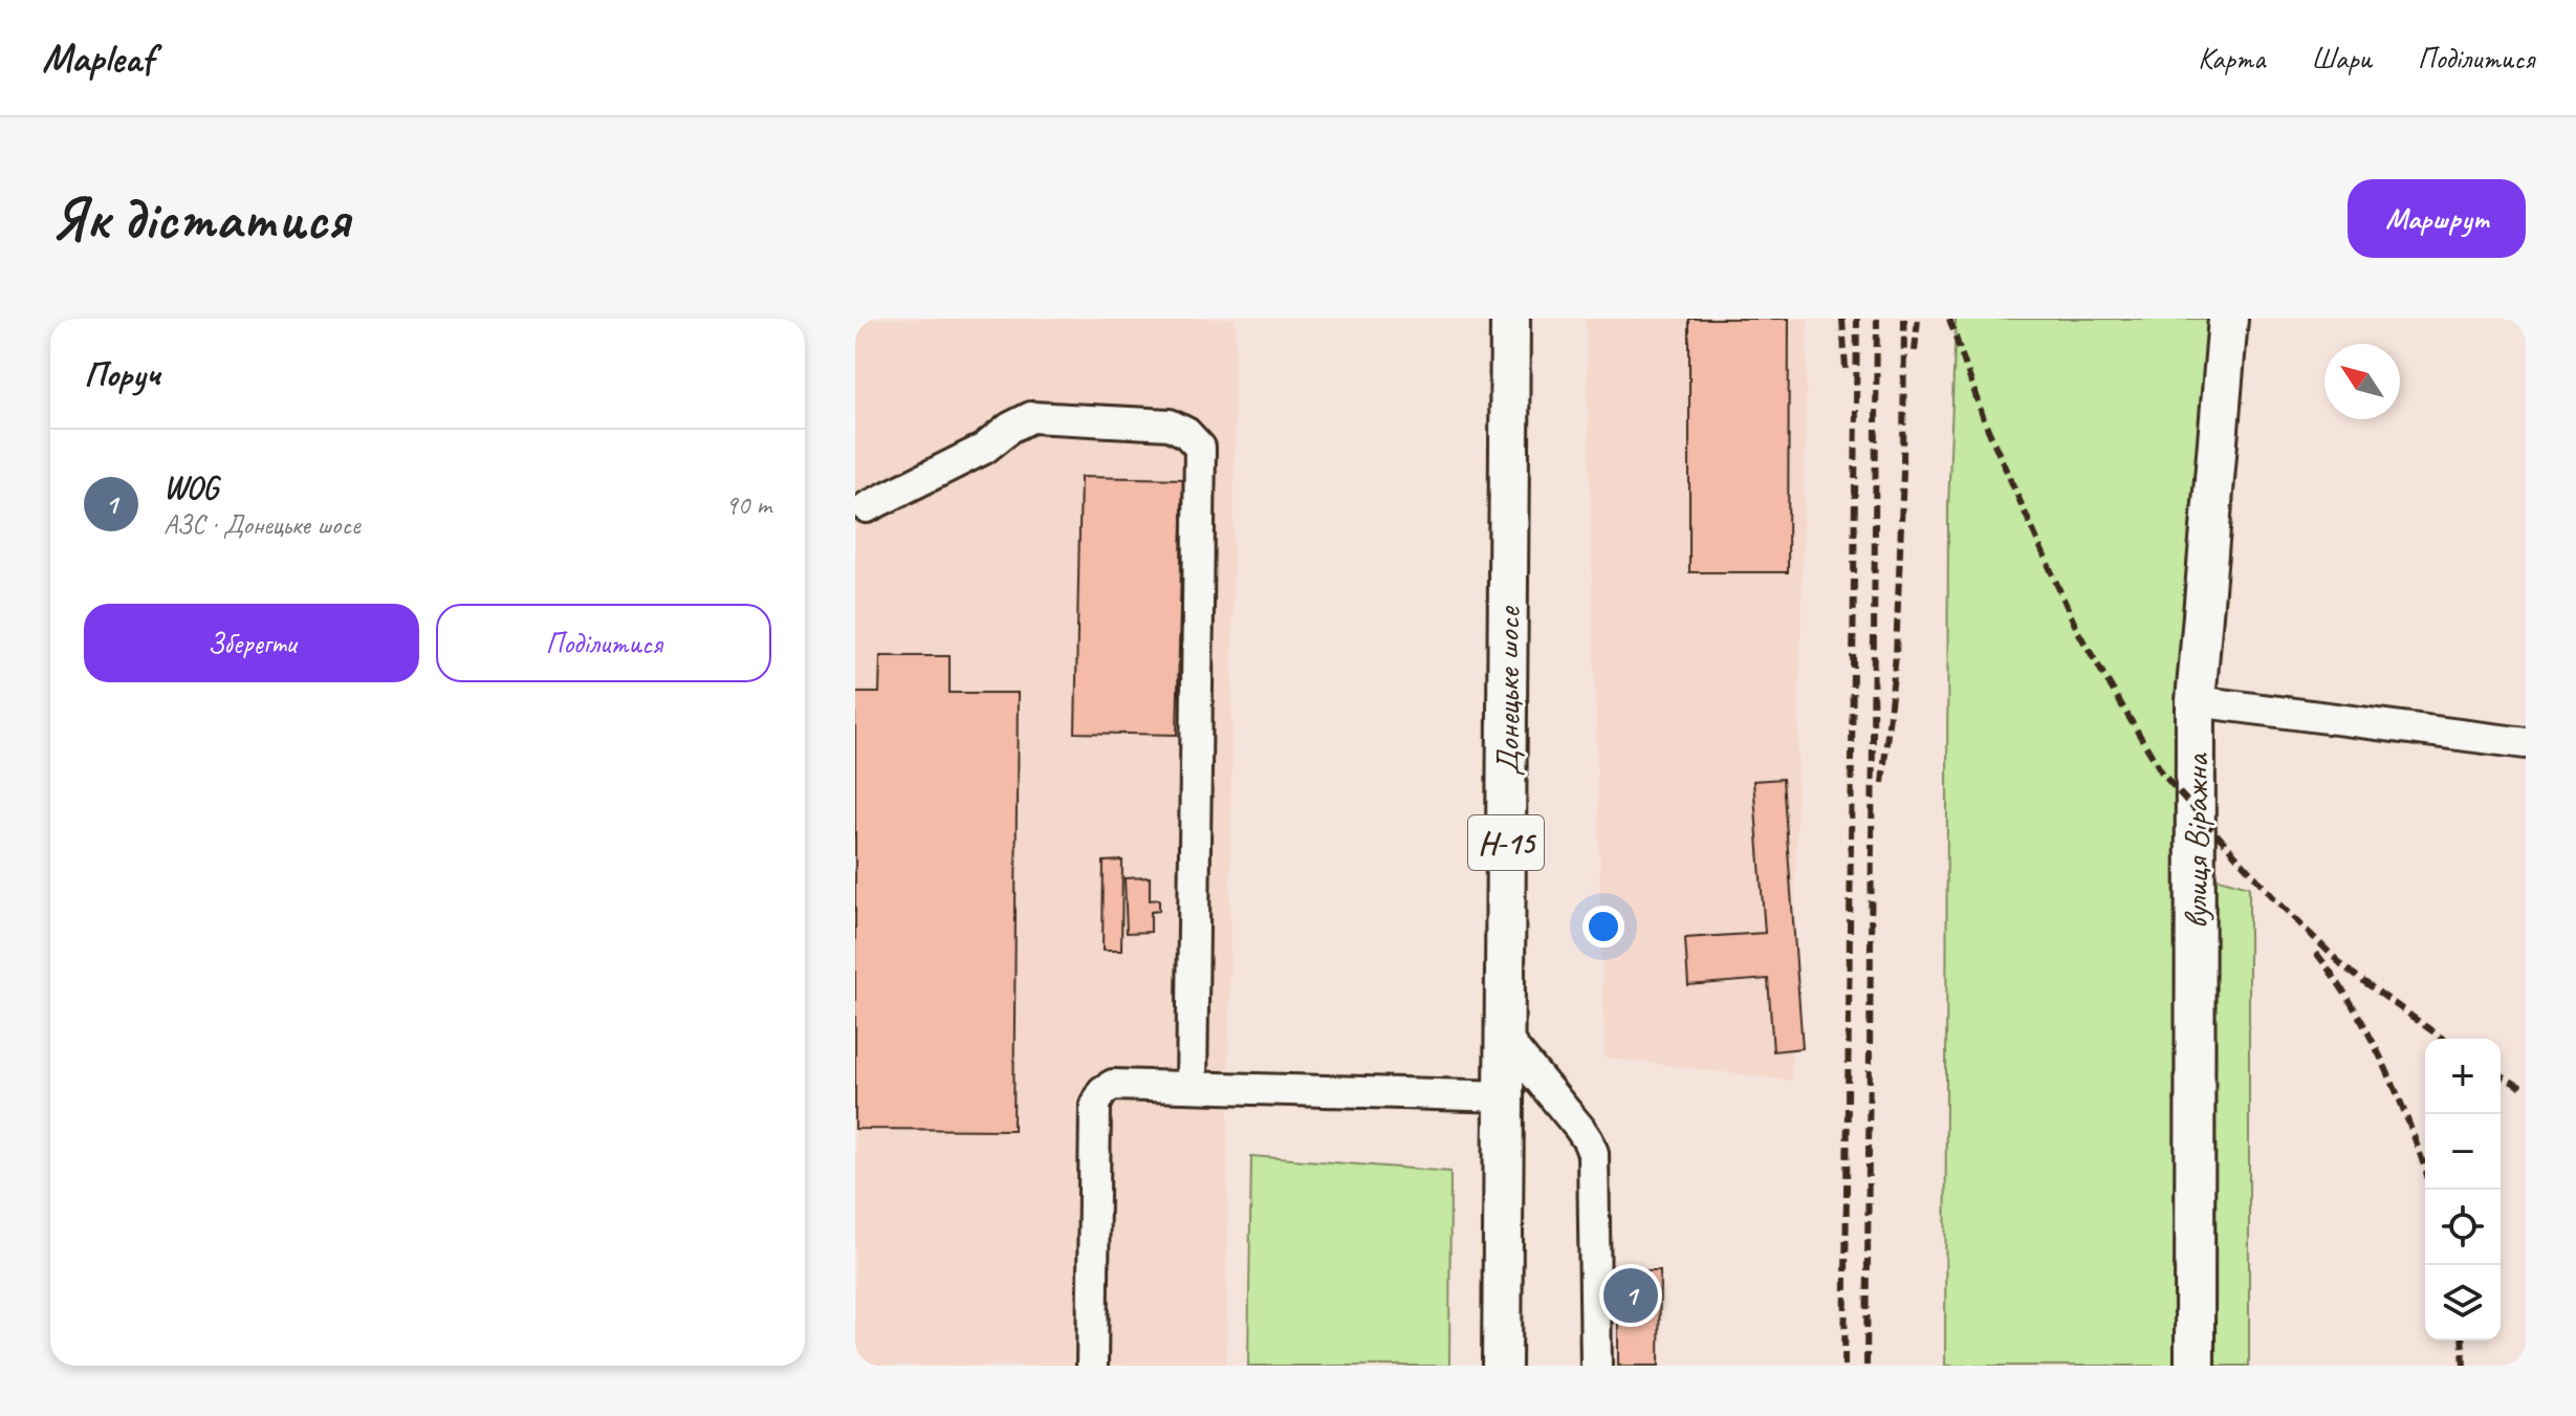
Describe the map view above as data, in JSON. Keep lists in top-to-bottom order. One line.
{"streets":{"main road":["Донецьке шосе","вулиця Віражна","Н-15"]},"north":"top left","page":{"header":"Mapleaf","nav":["Карта","Шари","Поділитися"],"buttons":["Маршрут",["Зберегти","Поділитися"]],"title":"Як дістатися","heading":"Поруч","list":[{"mark":"1","name":"WOG","note":"АЗС · Донецьке шосе","value":"90 m"}],"map_buttons":["+","−"],"pins":"1"}}
